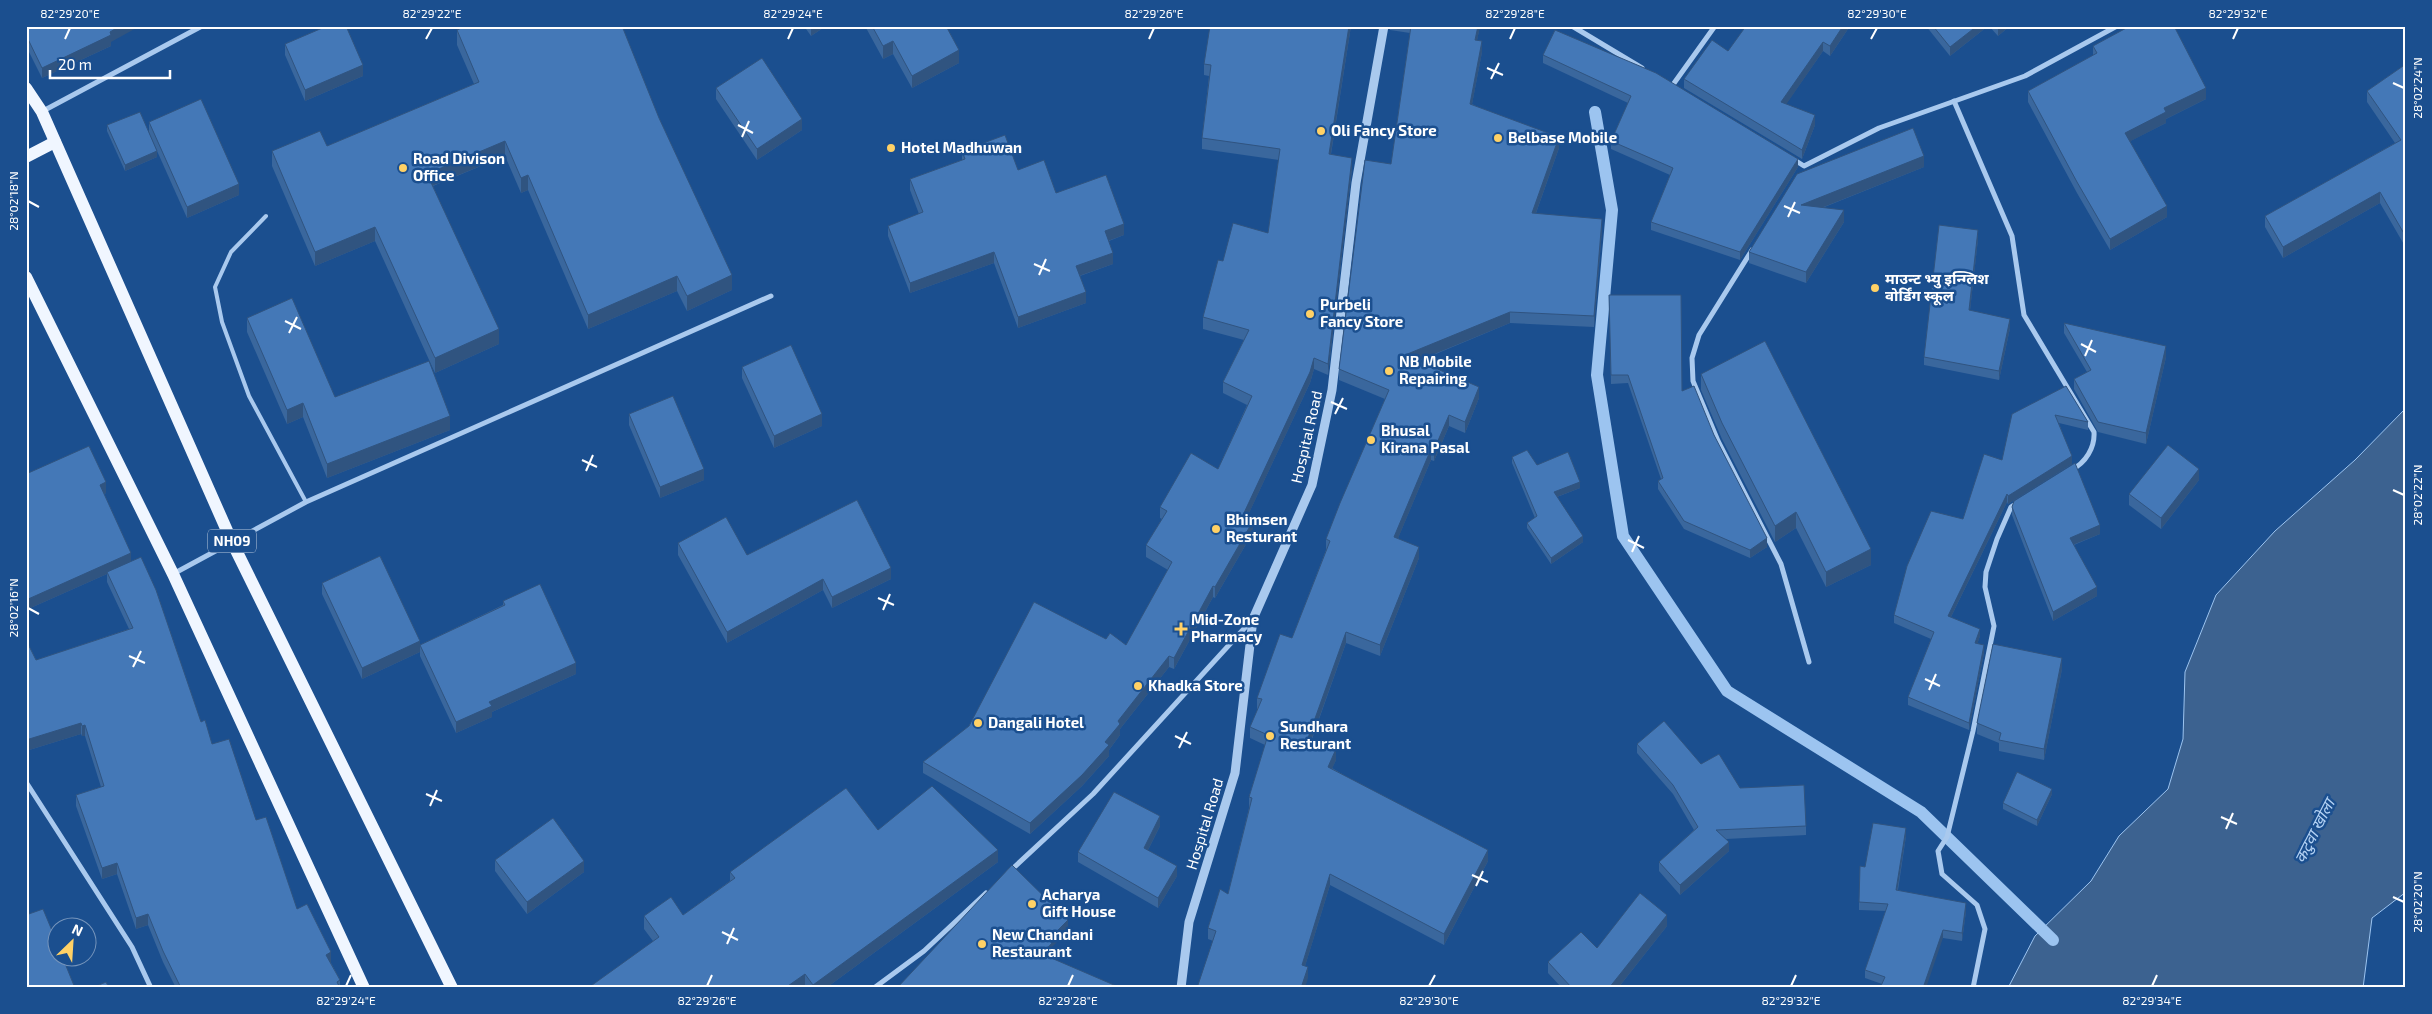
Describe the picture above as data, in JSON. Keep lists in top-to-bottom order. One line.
{"streets":{"main road":["NH09"],"street":["Hospital Road"]},"water":["कटुवा खोला"],"places":{"other":["Oli Fancy Store","Belbase Mobile","Hotel Madhuwan","Road Divison Office","माउन्ट भ्यु इन्ग्लिश वोर्डिंग स्कूल","Purbeli Fancy Store","NB Mobile Repairing","Bhusal Kirana Pasal","Bhimsen Resturant","Khadka Store","Dangali Hotel","Sundhara Resturant","Acharya Gift House","New Chandani Restaurant"],"health":["Mid-Zone Pharmacy"]},"scale_bar":"20 m","north":"top right","coordinates":["82°29'20\"E","82°29'22\"E","82°29'24\"E","82°29'26\"E","82°29'28\"E","82°29'30\"E","82°29'32\"E","28°02'24\"N","28°02'18\"N","28°02'22\"N","28°02'16\"N","28°02'20\"N","82°29'34\"E"]}
